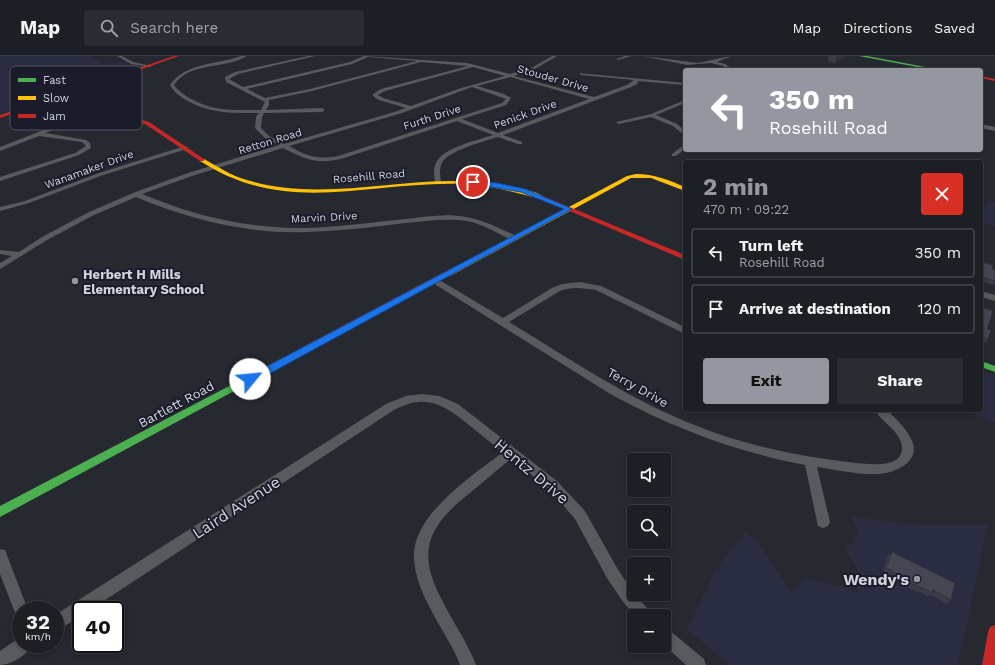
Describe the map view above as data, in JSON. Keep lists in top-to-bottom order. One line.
{"streets":{"street":["Stouder Drive","Penick Drive","Furth Drive","Retton Road","Wanamaker Drive","Rosehill Road","Marvin Drive","Terry Drive","Bartlett Road","Hentz Drive","Laird Avenue"]},"crossings":[["Stouder Drive","Penick Drive"],["Stouder Drive","Retton Road"],["Penick Drive","Rosehill Road"],["Furth Drive","Retton Road"],["Retton Road","Rosehill Road"],["Retton Road","Marvin Drive"],["Wanamaker Drive","Rosehill Road"],["Rosehill Road","Bartlett Road"],["Marvin Drive","Bartlett Road"],["Terry Drive","Bartlett Road"],["Hentz Drive","Laird Avenue"]],"places":["Herbert H Mills Elementary School","Wendy's"],"legend":["Fast","Slow","Jam"],"page":{"header":"Map","search":"Search here","nav":["Map","Directions","Saved"],"turn":["350 m","Rosehill Road"],"heading":["2 min","470 m · 09:22"],"list":[{"name":"Turn left","note":"Rosehill Road","value":"350 m"},{"name":"Arrive at destination","value":"120 m"}],"buttons":["Exit","Share"],"map_buttons":["+","−"],"speed":"32 km/h","limit":"40"}}
